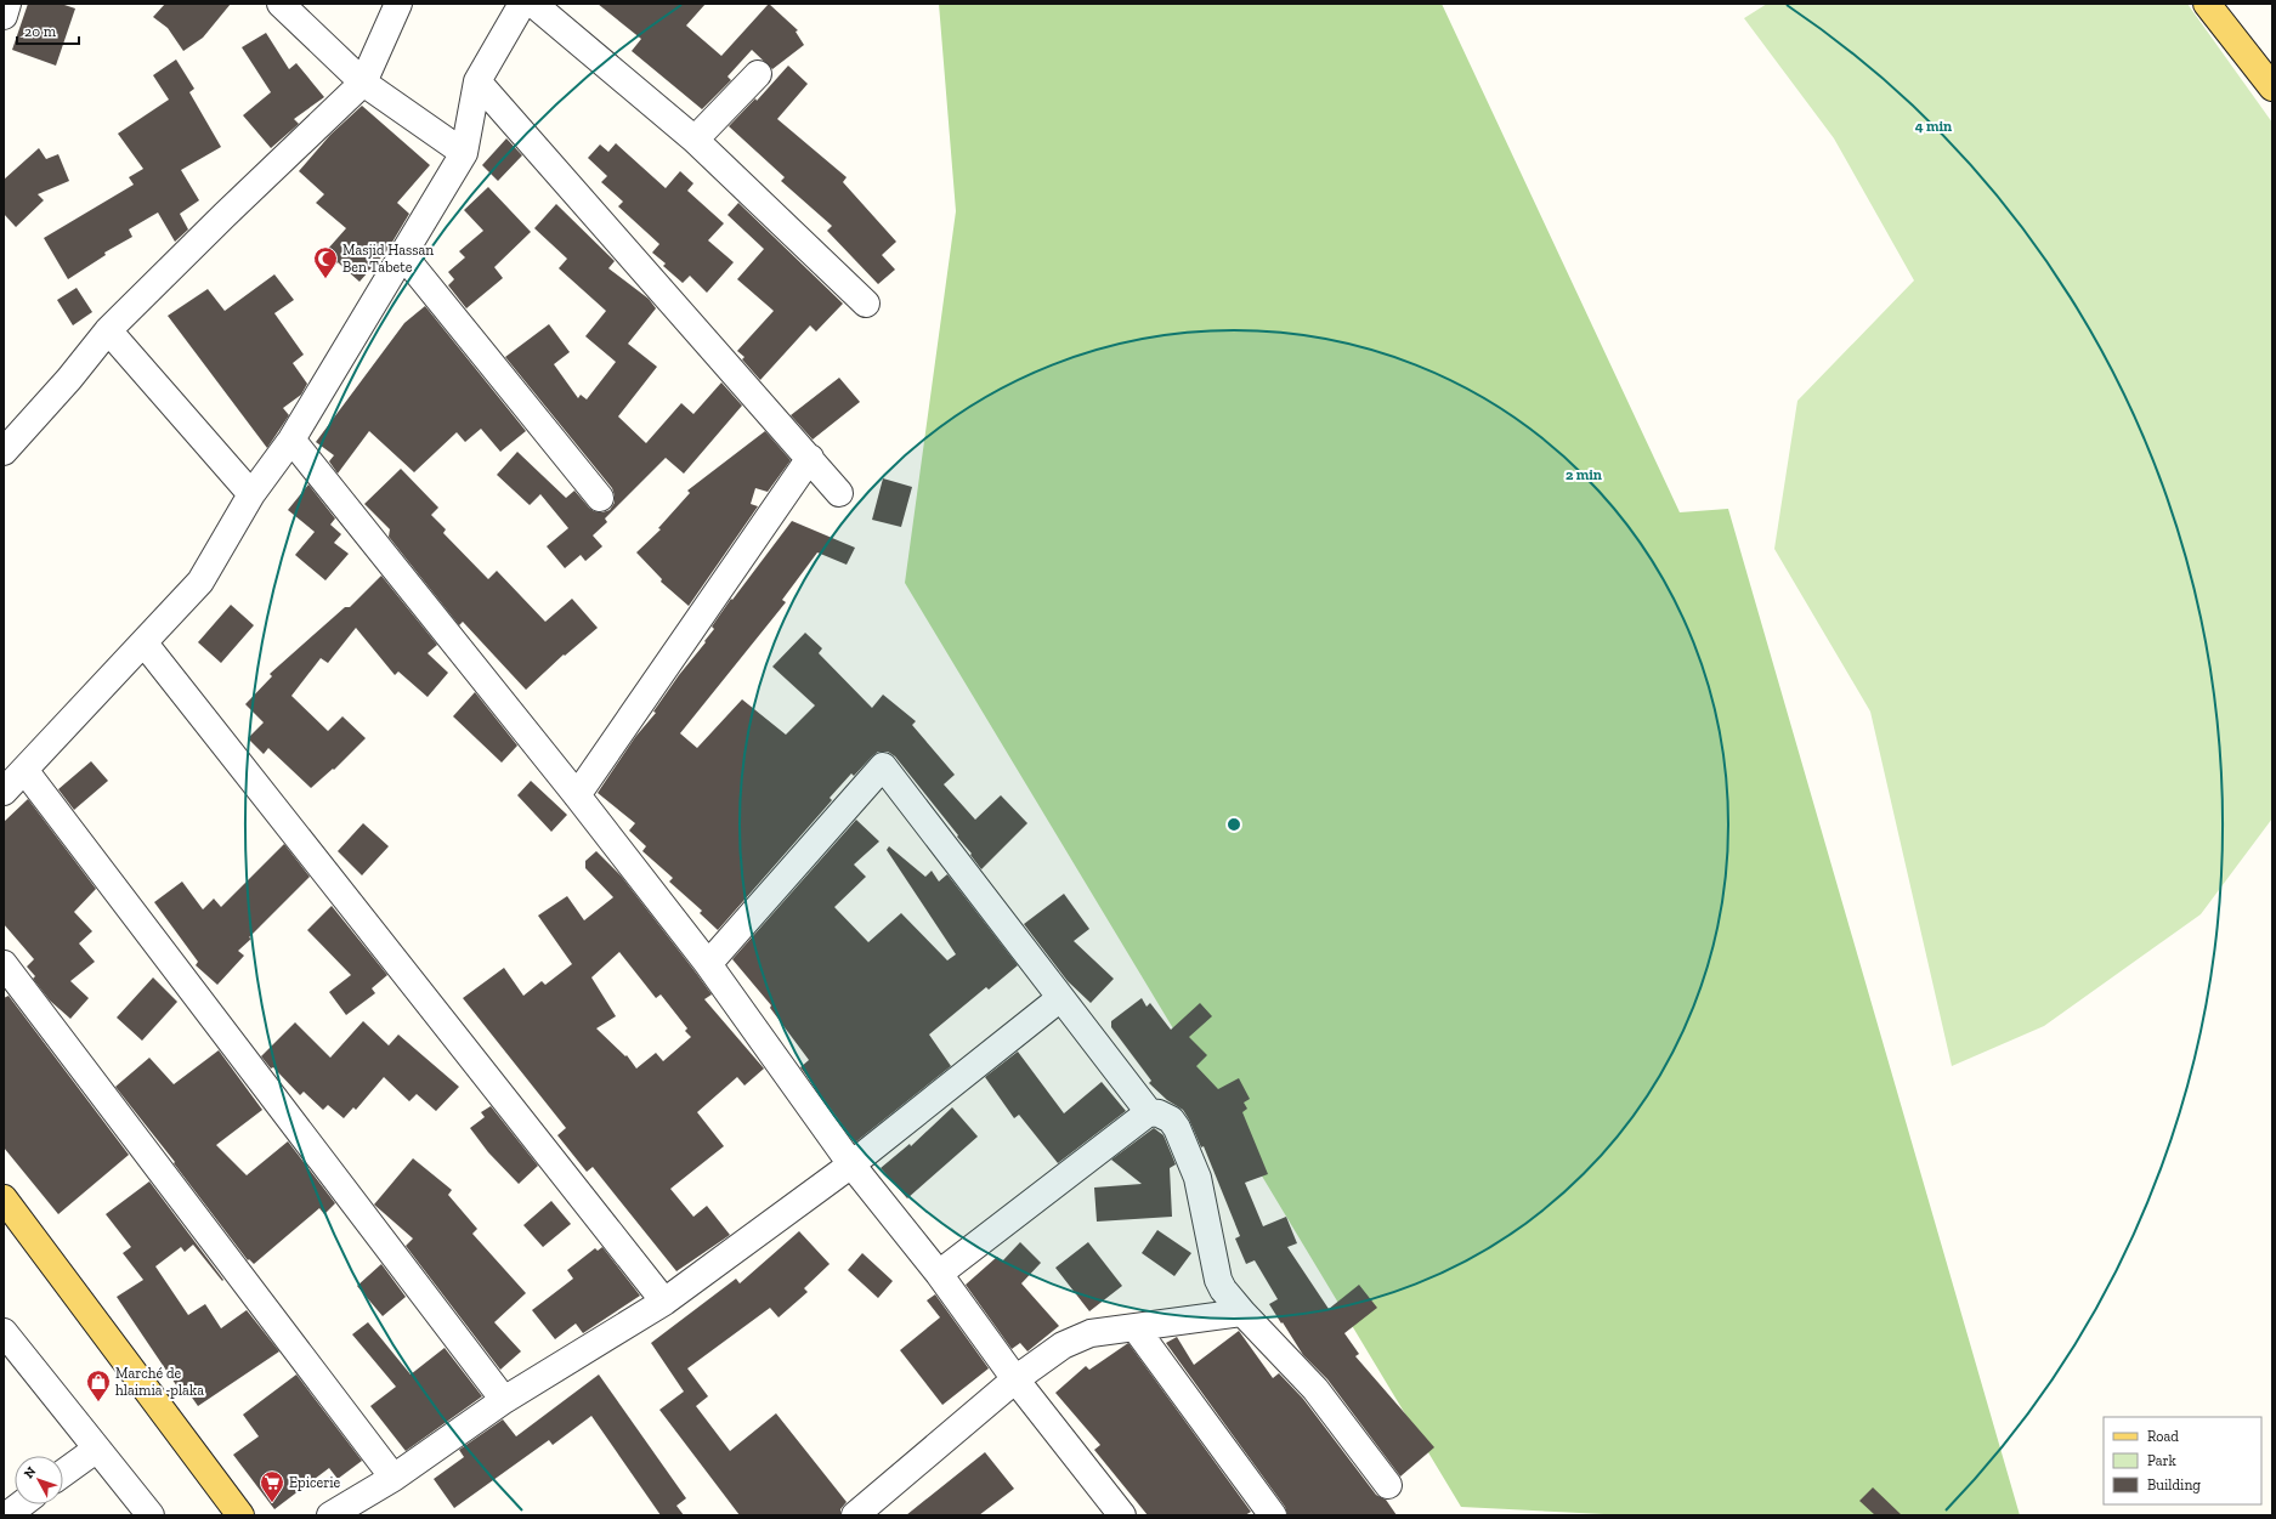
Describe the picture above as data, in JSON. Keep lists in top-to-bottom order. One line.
{"places":{"mosque":["Masjid Hassan Ben Tabete"],"shop":["Marché de hlaimia -plaka"],"supermarket":["Epicerie"]},"legend":["Road","Park","Building"],"scale_bar":"20 m","north":"top left","rings":["4 min","2 min"]}
